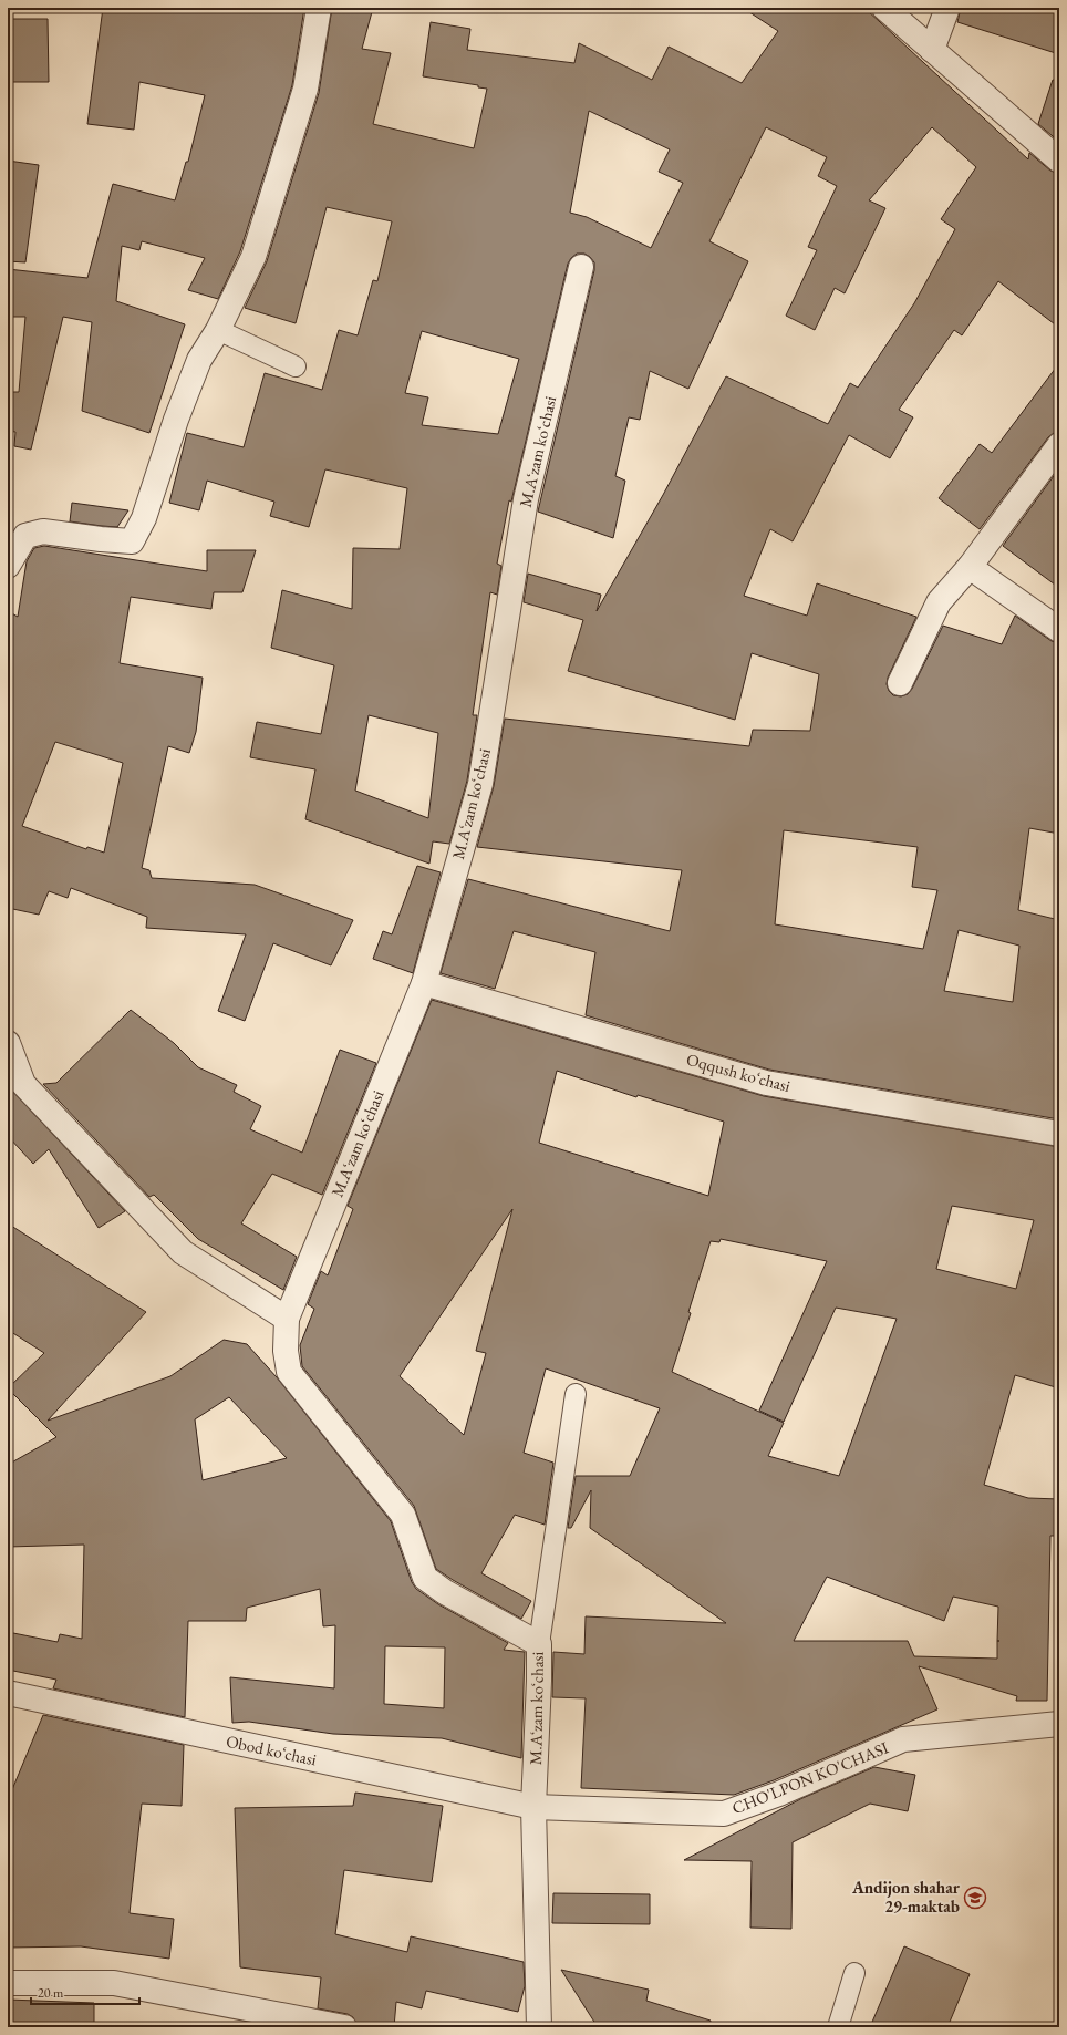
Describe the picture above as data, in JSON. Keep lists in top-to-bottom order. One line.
{"streets":{"street":["M.Aʻzam koʻchasi","Oqqush koʻchasi","Obod koʻchasi","CHO'LPON KO'CHASI"]},"crossings":[["M.Aʻzam koʻchasi","Oqqush koʻchasi"],["M.Aʻzam koʻchasi","Obod koʻchasi"],["M.Aʻzam koʻchasi","CHO'LPON KO'CHASI"],["Obod koʻchasi","CHO'LPON KO'CHASI"]],"places":{"school or university":["Andijon shahar 29-maktab"]},"scale_bar":"20 m"}
